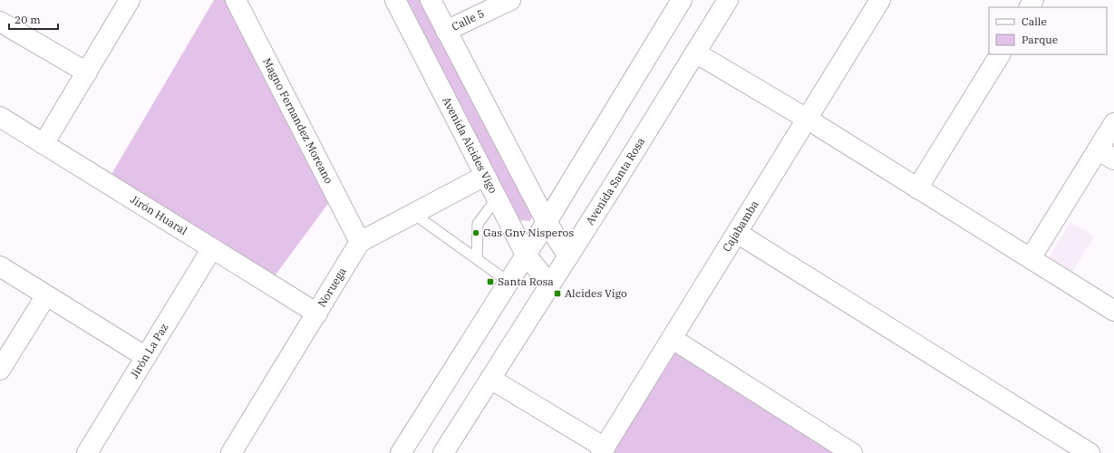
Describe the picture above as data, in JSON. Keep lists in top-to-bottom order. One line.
{"streets":{"street":["Calle 5","Magno Fernandez Moreano","Avenida Alcides Vigo","Avenida Santa Rosa","Jirón Huaral","Cajabamba","Noruega","Jirón La Paz"]},"crossings":[["Magno Fernandez Moreano","Noruega"],["Avenida Alcides Vigo","Avenida Santa Rosa"],["Jirón Huaral","Noruega"],["Jirón Huaral","Jirón La Paz"]],"places":{"other":["Gas Gnv Nisperos"],"transit":["Santa Rosa","Alcides Vigo"]},"legend":["Calle","Parque"],"scale_bar":"20 m"}
